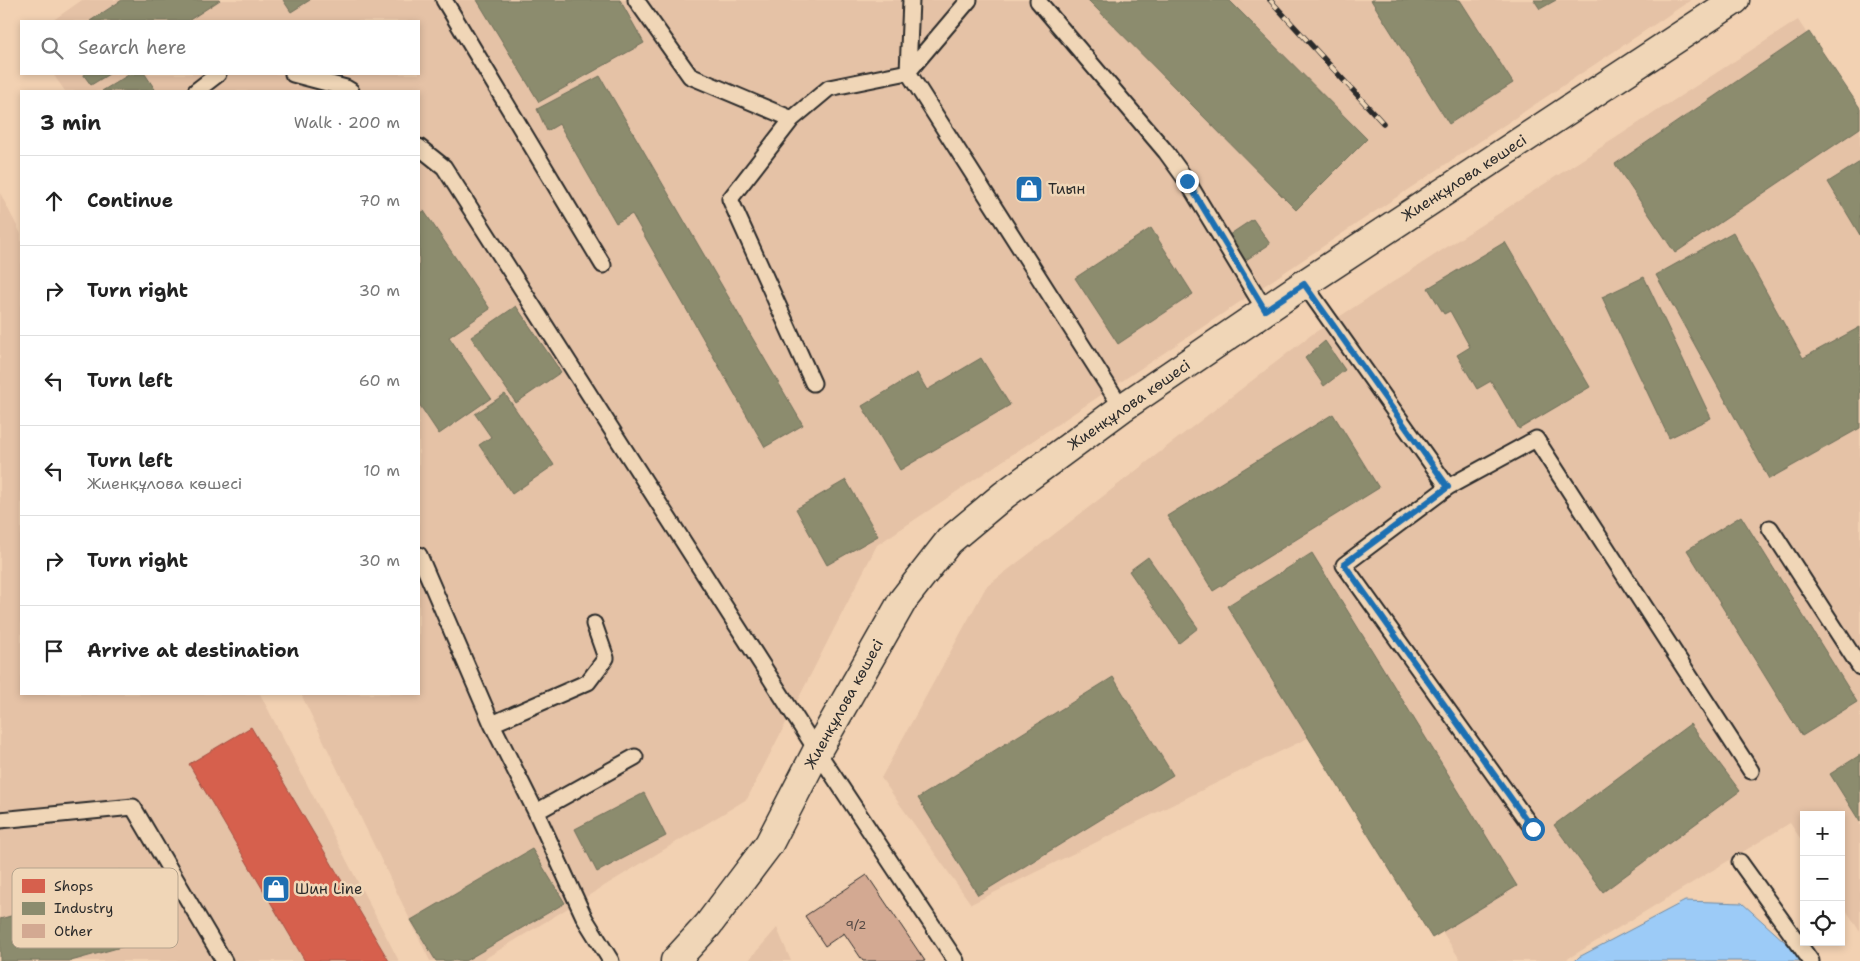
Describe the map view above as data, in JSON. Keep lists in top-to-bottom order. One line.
{"streets":{"street":["Жиенқұлова көшесі"]},"places":{"shop":["Тиын","Шин Line"]},"house_numbers":["9/2"],"legend":["Shops","Industry","Other"],"page":{"search":"Search here","heading":["3 min","Walk · 200 m"],"list":[["Continue","70 m"],["Turn right","30 m"],["Turn left","60 m"],["Turn left","Жиенқұлова көшесі","10 m"],["Turn right","30 m"],"Arrive at destination"],"map_buttons":["+","−"]}}
